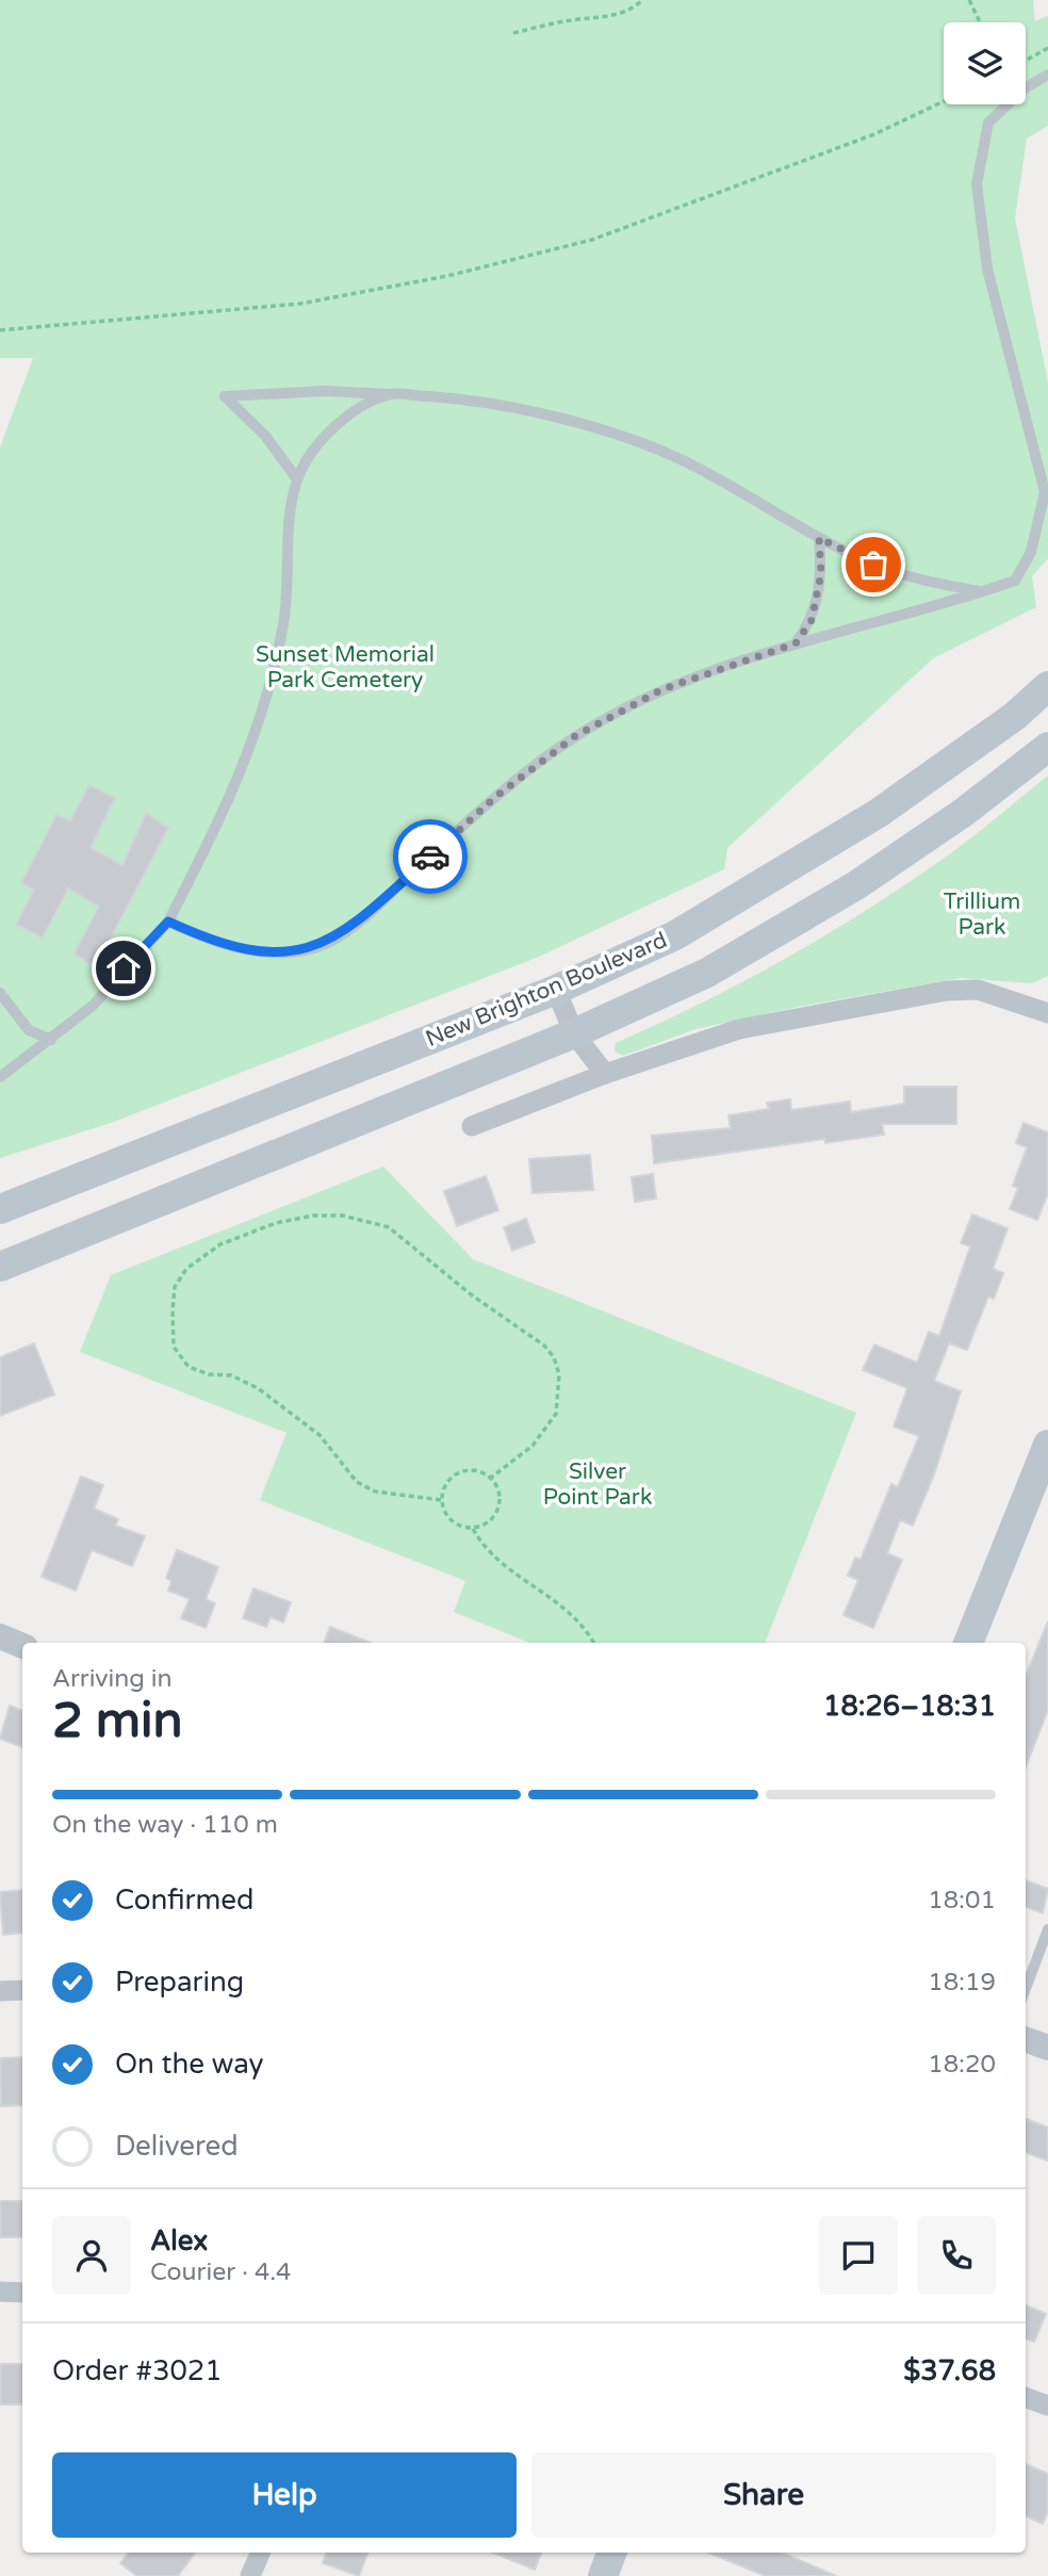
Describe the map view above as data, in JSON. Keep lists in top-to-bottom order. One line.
{"streets":{"main road":["New Brighton Boulevard"]},"parks":["Sunset Memorial Park Cemetery","Trillium Park","Silver Point Park"],"page":{"heading":["2 min","Arriving in","18:26–18:31"],"panel":["Alex","Courier · 4.4","Order #3021","$37.68"],"bar":"On the way · 110 m","list":[["Confirmed","18:01"],["Preparing","18:19"],["On the way","18:20"],"Delivered"],"buttons":["Help","Share"]}}
